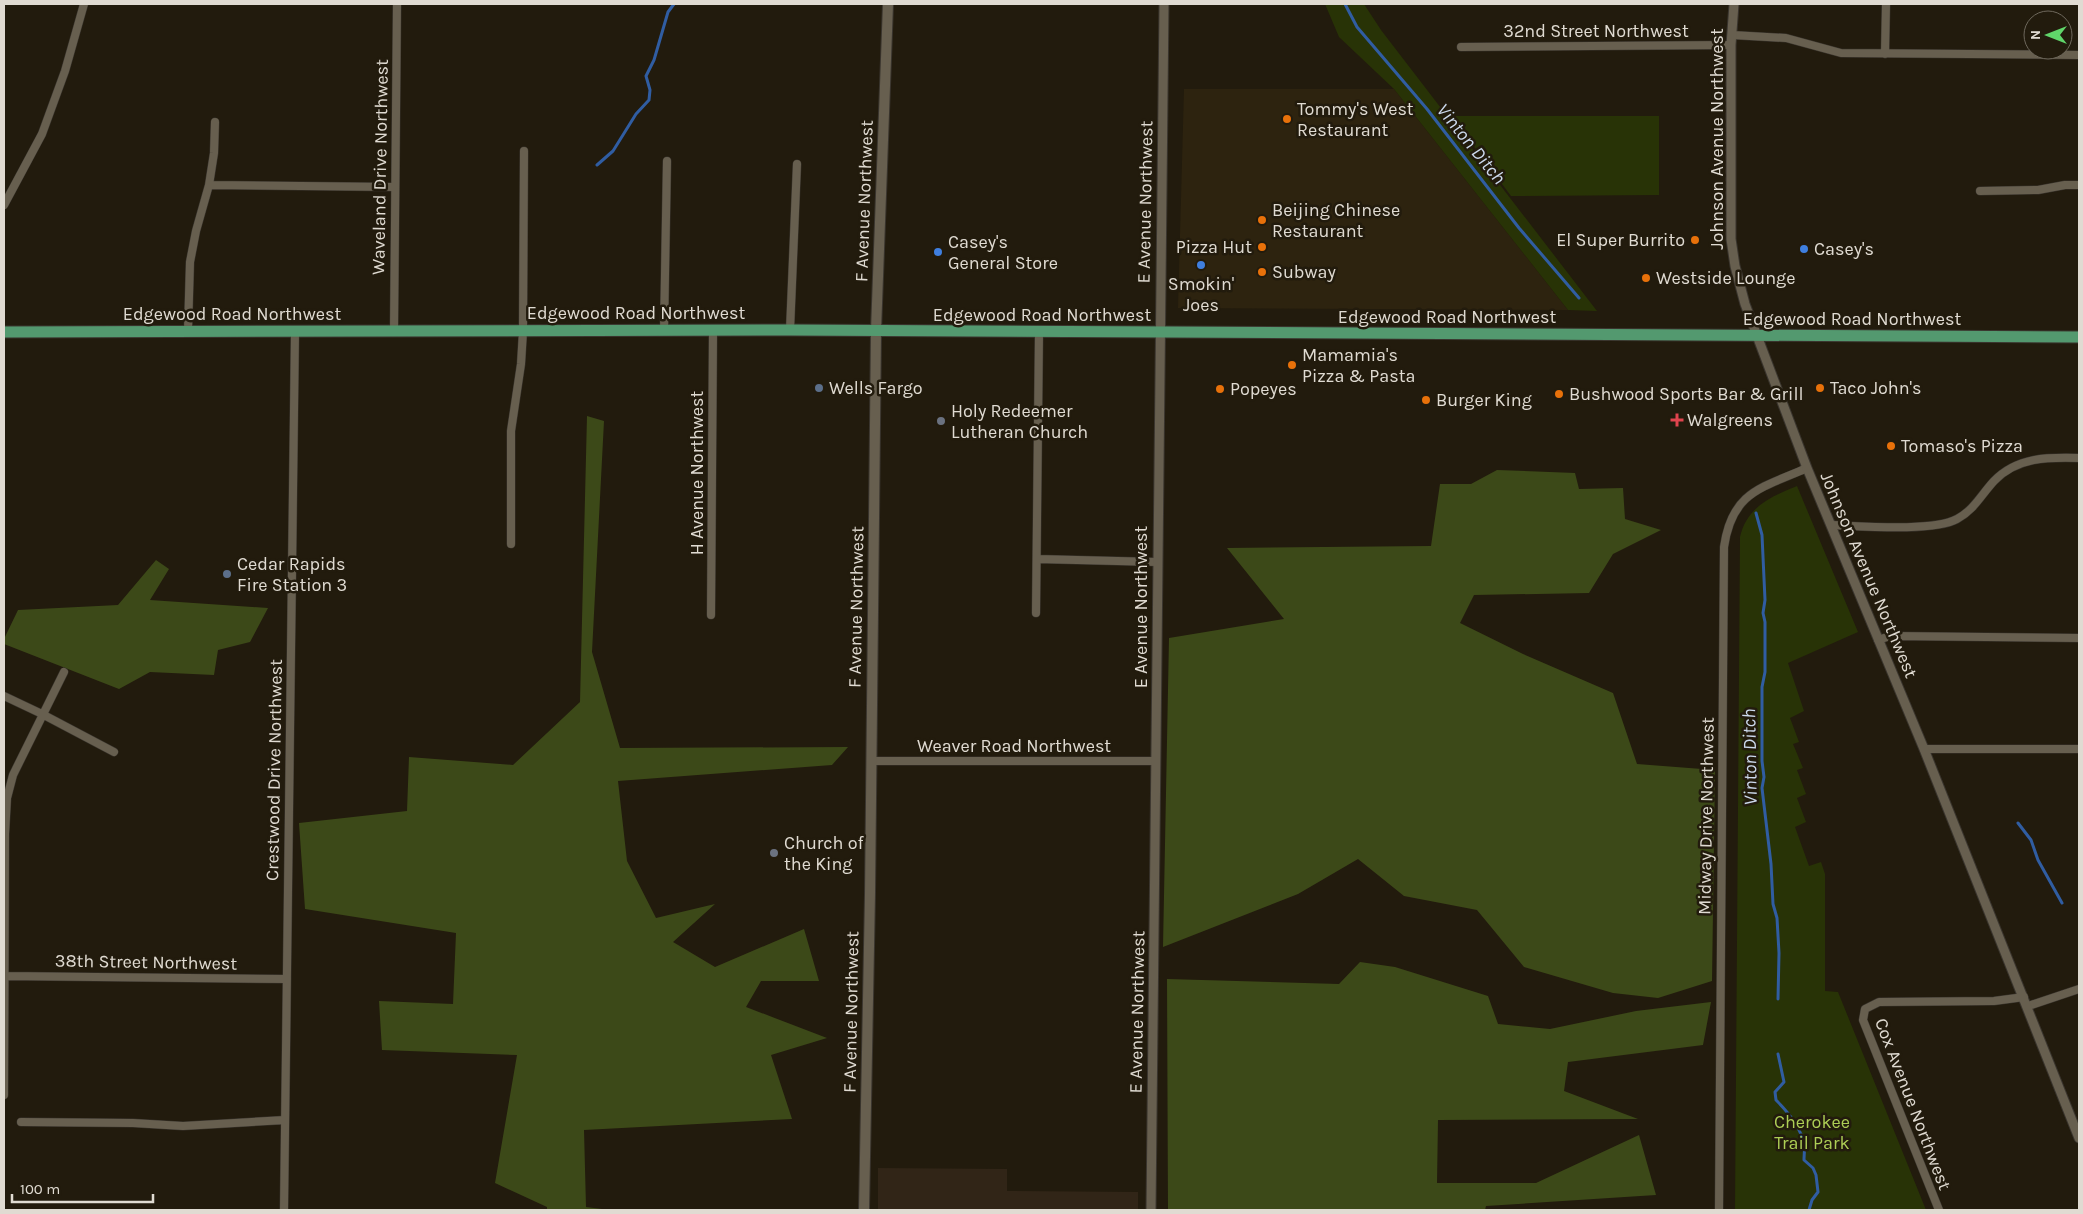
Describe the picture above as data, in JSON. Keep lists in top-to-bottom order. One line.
{"streets":{"main road":["F Avenue Northwest","Edgewood Road Northwest"],"street":["32nd Street Northwest","Johnson Avenue Northwest","Waveland Drive Northwest","E Avenue Northwest","H Avenue Northwest","Weaver Road Northwest","Crestwood Drive Northwest","Midway Drive Northwest","38th Street Northwest","Cox Avenue Northwest"]},"crossings":[["32nd Street Northwest","Johnson Avenue Northwest"],["Johnson Avenue Northwest","Edgewood Road Northwest"],["Johnson Avenue Northwest","Midway Drive Northwest"],["Johnson Avenue Northwest","Cox Avenue Northwest"],["Waveland Drive Northwest","Edgewood Road Northwest"],["F Avenue Northwest","Edgewood Road Northwest"],["F Avenue Northwest","Weaver Road Northwest"],["E Avenue Northwest","Edgewood Road Northwest"],["E Avenue Northwest","Weaver Road Northwest"],["Edgewood Road Northwest","H Avenue Northwest"],["Edgewood Road Northwest","Crestwood Drive Northwest"],["Crestwood Drive Northwest","38th Street Northwest"]],"water":["Vinton Ditch"],"parks":["Cherokee Trail Park"],"places":{"other":["Tommy's West Restaurant","Beijing Chinese Restaurant","El Super Burrito","Pizza Hut","Casey's","Casey's General Store","Smokin' Joes","Subway","Westside Lounge","Mamamia's Pizza & Pasta","Wells Fargo","Taco John's","Popeyes","Bushwood Sports Bar & Grill","Burger King","Holy Redeemer Lutheran Church","Tomaso's Pizza","Cedar Rapids Fire Station 3","Church of the King"],"health":["Walgreens"]},"scale_bar":"100 m","north":"left"}
